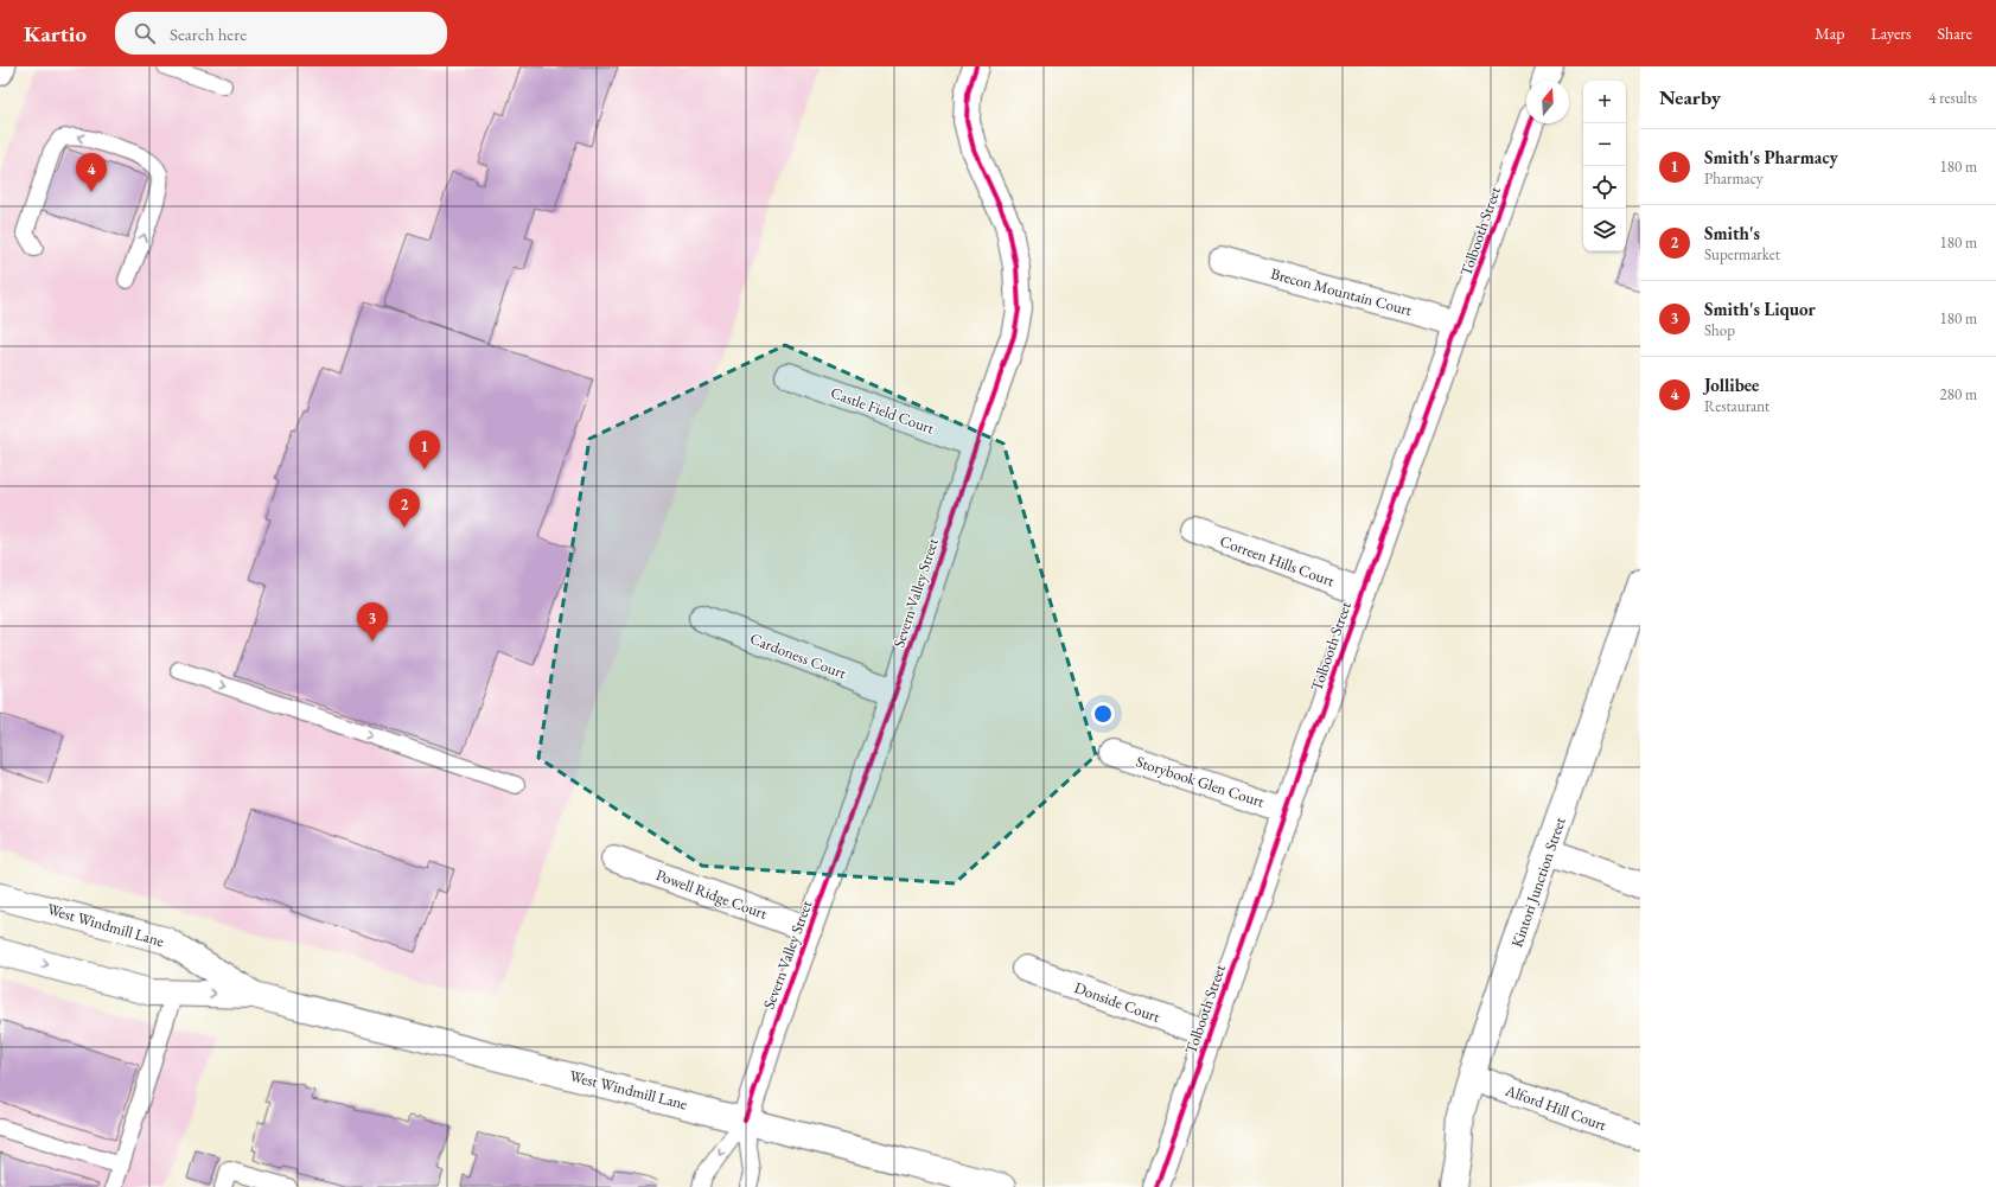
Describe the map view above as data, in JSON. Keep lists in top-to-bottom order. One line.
{"streets":{"street":["Tolbooth Street","Brecon Mountain Court","Castle Field Court","Correen Hills Court","Severn Valley Street","Cardoness Court","Storybook Glen Court","Kintori Junction Street","Powell Ridge Court","West Windmill Lane","Donside Court","Alford Hill Court"]},"crossings":[["Tolbooth Street","Brecon Mountain Court"],["Tolbooth Street","Correen Hills Court"],["Tolbooth Street","Storybook Glen Court"],["Tolbooth Street","Donside Court"],["Castle Field Court","Severn Valley Street"],["Severn Valley Street","Cardoness Court"],["Severn Valley Street","Powell Ridge Court"],["Severn Valley Street","West Windmill Lane"],["Kintori Junction Street","Alford Hill Court"]],"north":"top","page":{"header":"Kartio","search":"Search here","nav":["Map","Layers","Share"],"heading":["Nearby","4 results"],"map_buttons":["+","−"],"list":[{"mark":"1","name":"Smith's Pharmacy","note":"Pharmacy","value":"180 m"},{"mark":"2","name":"Smith's","note":"Supermarket","value":"180 m"},{"mark":"3","name":"Smith's Liquor","note":"Shop","value":"180 m"},{"mark":"4","name":"Jollibee","note":"Restaurant","value":"280 m"}],"pins":["4","1","2","3"]}}
